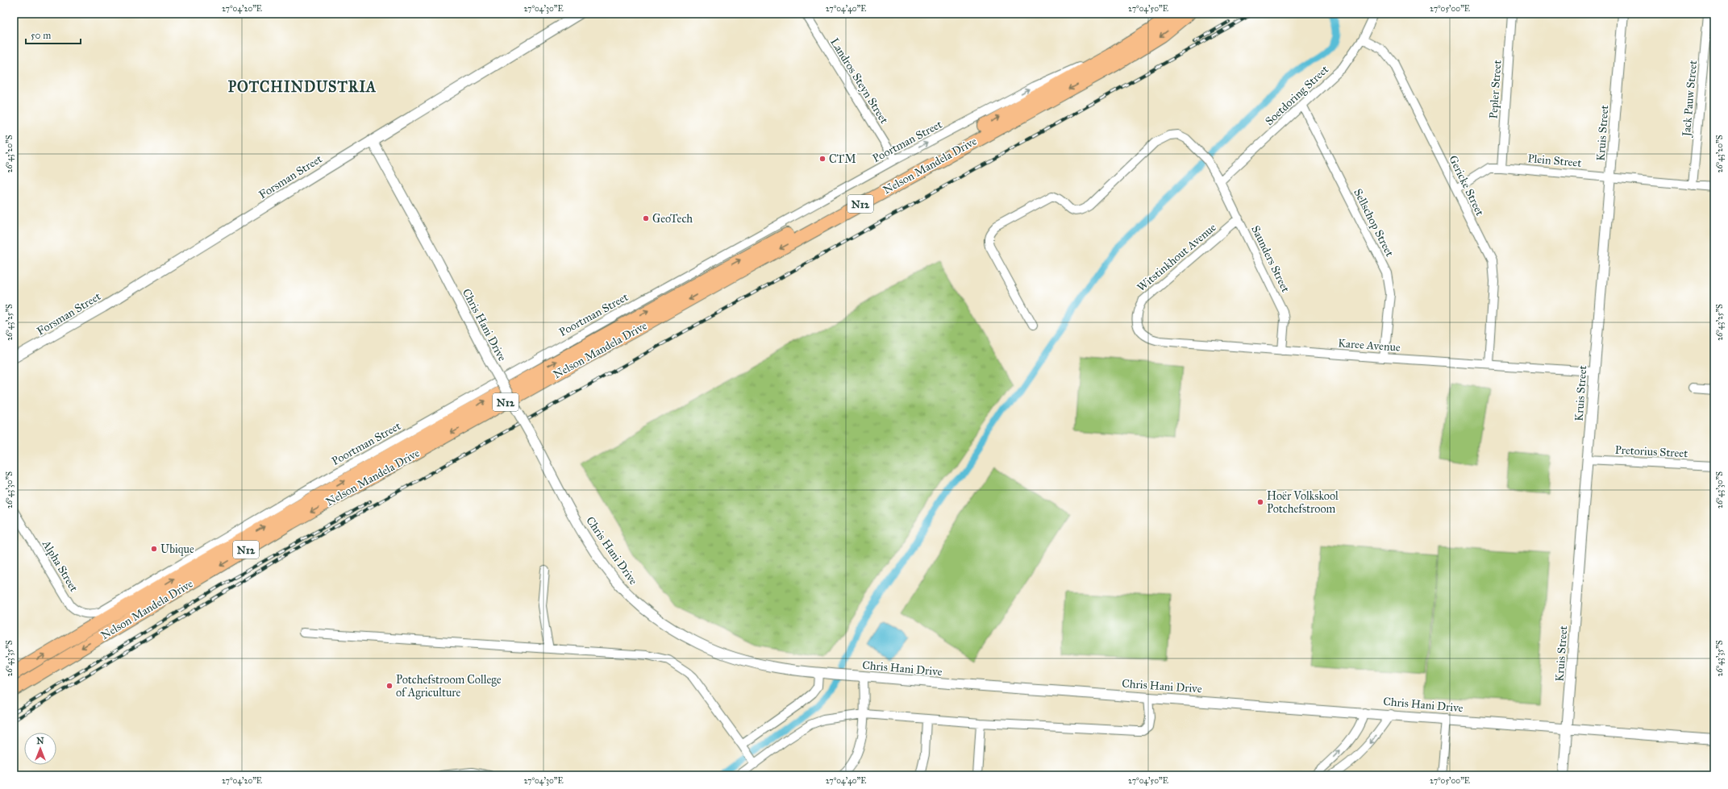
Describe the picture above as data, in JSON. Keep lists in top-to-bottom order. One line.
{"streets":{"highway":["Nelson Mandela Drive","N12"],"street":["Landros Steyn Street","Pepler Street","Soetdoring Street","Jack Pauw Street","Kruis Street","Poortman Street","Plein Street","Forsman Street","Gericke Street","Sellschop Street","Witstinkhout Avenue","Saunders Street","Chris Hani Drive","Karee Avenue","Pretorius Street","Alpha Street"]},"crossings":[["Landros Steyn Street","Poortman Street"],["Pepler Street","Plein Street"],["Soetdoring Street","Gericke Street"],["Soetdoring Street","Sellschop Street"],["Soetdoring Street","Saunders Street"],["Jack Pauw Street","Plein Street"],["Kruis Street","Plein Street"],["Kruis Street","Chris Hani Drive"],["Kruis Street","Karee Avenue"],["Kruis Street","Pretorius Street"],["Poortman Street","Nelson Mandela Drive"],["Poortman Street","Alpha Street"],["Plein Street","Gericke Street"],["Forsman Street","Chris Hani Drive"],["Gericke Street","Karee Avenue"],["Sellschop Street","Karee Avenue"],["Witstinkhout Avenue","Saunders Street"],["Witstinkhout Avenue","Karee Avenue"],["Saunders Street","Karee Avenue"]],"districts":["POTCHINDUSTRIA"],"places":["CTM","GeoTech","Hoër Volkskool Potchefstroom","Ubique","Potchefstroom College of Agriculture"],"scale_bar":"50 m","north":"top","coordinates":["27°04'20\"E","27°04'30\"E","27°04'40\"E","27°04'50\"E","27°05'00\"E","26°43'20\"S","26°43'25\"S","26°43'30\"S","26°43'35\"S"]}
